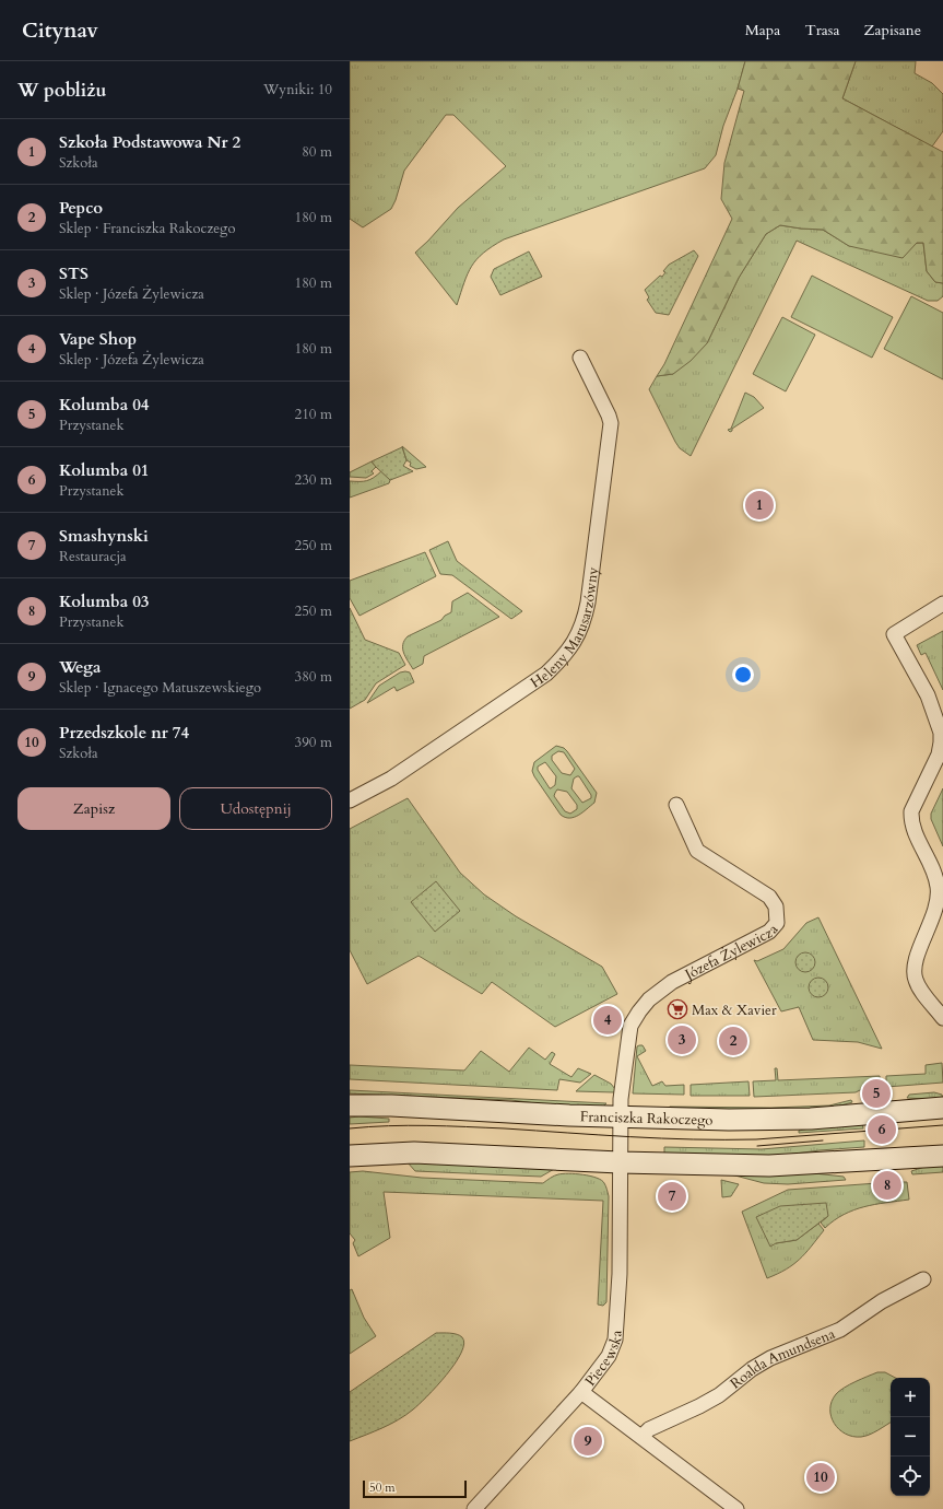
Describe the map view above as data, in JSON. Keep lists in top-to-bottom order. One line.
{"streets":{"main road":["Franciszka Rakoczego"],"street":["Heleny Marusarzówny","Józefa Żylewicza","Piecewska","Roalda Amundsena"]},"crossings":[["Józefa Żylewicza","Franciszka Rakoczego"],["Józefa Żylewicza","Piecewska"]],"places":{"supermarket":["Max & Xavier"]},"scale_bar":"50 m","page":{"header":"Citynav","nav":["Mapa","Trasa","Zapisane"],"heading":["W pobliżu","Wyniki: 10"],"list":[{"mark":"1","name":"Szkoła Podstawowa Nr 2","note":"Szkoła","value":"80 m"},{"mark":"2","name":"Pepco","note":"Sklep · Franciszka Rakoczego","value":"180 m"},{"mark":"3","name":"STS","note":"Sklep · Józefa Żylewicza","value":"180 m"},{"mark":"4","name":"Vape Shop","note":"Sklep · Józefa Żylewicza","value":"180 m"},{"mark":"5","name":"Kolumba 04","note":"Przystanek","value":"210 m"},{"mark":"6","name":"Kolumba 01","note":"Przystanek","value":"230 m"},{"mark":"7","name":"Smashynski","note":"Restauracja","value":"250 m"},{"mark":"8","name":"Kolumba 03","note":"Przystanek","value":"250 m"},{"mark":"9","name":"Wega","note":"Sklep · Ignacego Matuszewskiego","value":"380 m"},{"mark":"10","name":"Przedszkole nr 74","note":"Szkoła","value":"390 m"}],"pins":["1","4","3","2","5","6","8","7","9","10"],"buttons":["Zapisz","Udostępnij"],"map_buttons":["+","−"],"scale":"50 m"}}
